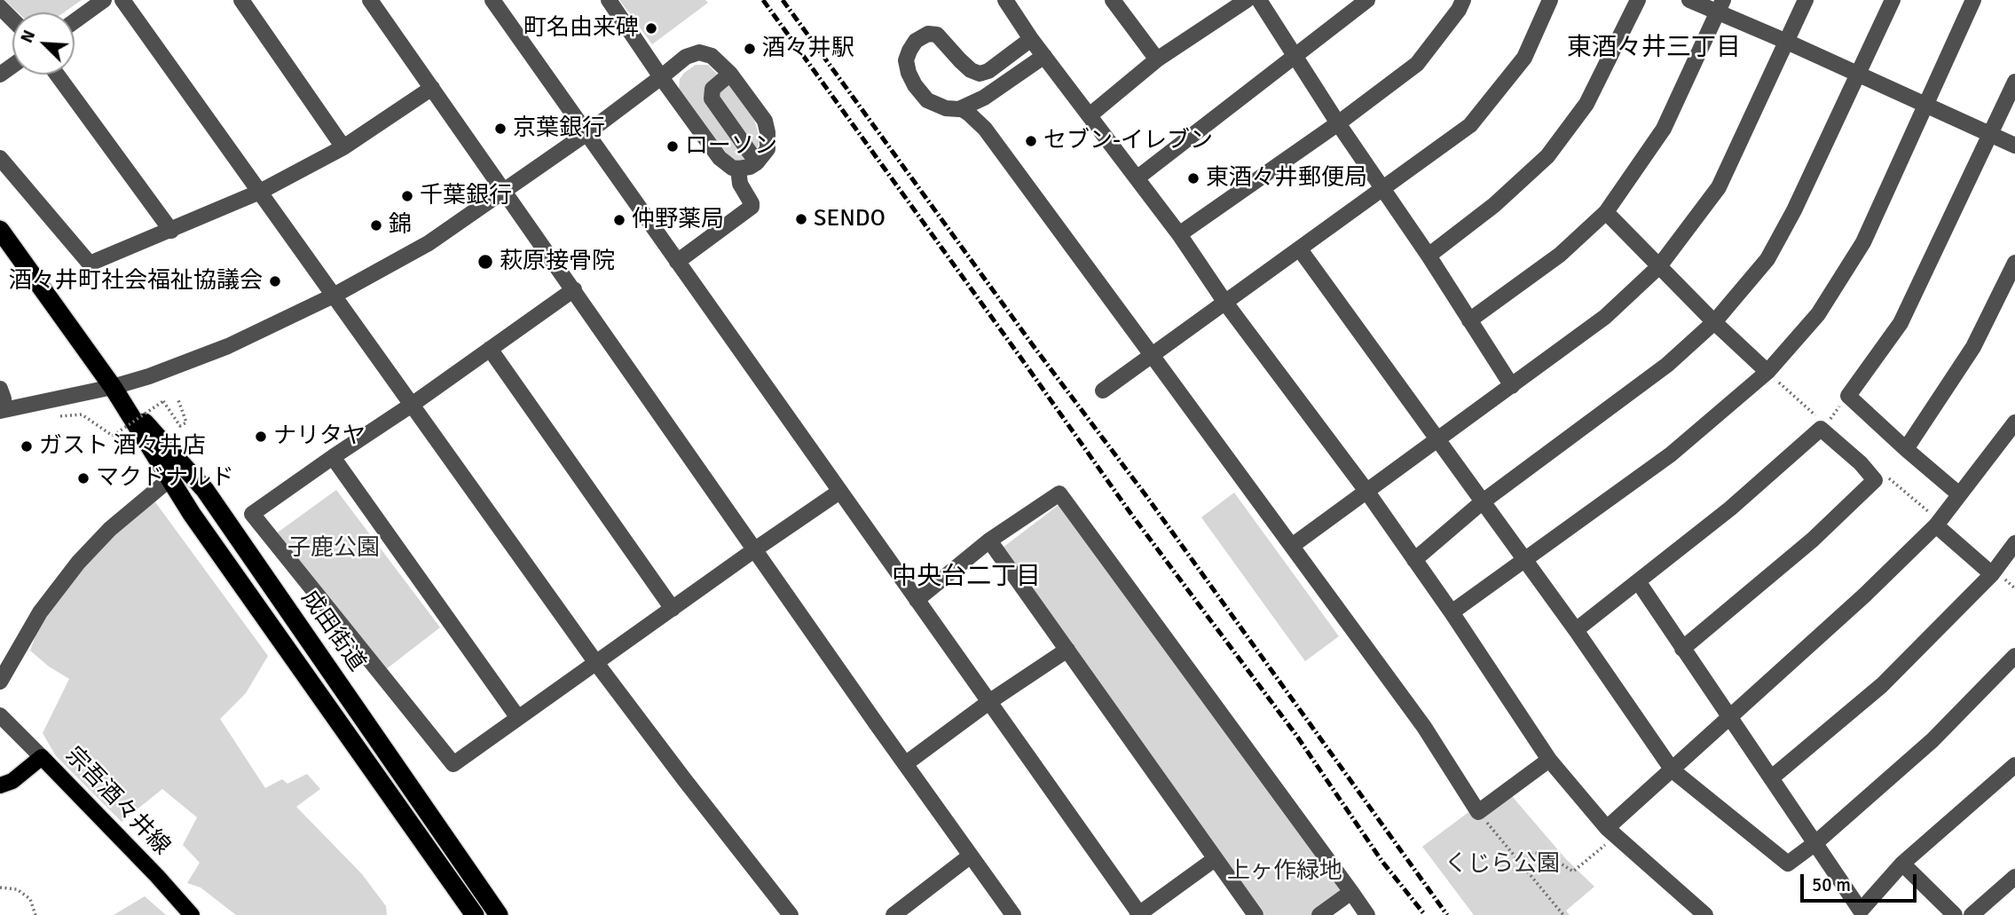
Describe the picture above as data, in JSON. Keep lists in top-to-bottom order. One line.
{"streets":{"highway":["成田街道"],"main road":["宗吾酒々井線"]},"districts":["東酒々井三丁目","中央台二丁目"],"parks":["子鹿公園","くじら公園","上ヶ作緑地"],"places":["町名由来碑","酒々井駅","京葉銀行","セブン-イレブン","ローソン","東酒々井郵便局","千葉銀行","SENDO","仲野薬局","錦","萩原接骨院","酒々井町社会福祉協議会","ナリタヤ","ガスト 酒々井店","マクドナルド"],"scale_bar":"50 m","north":"top left"}
